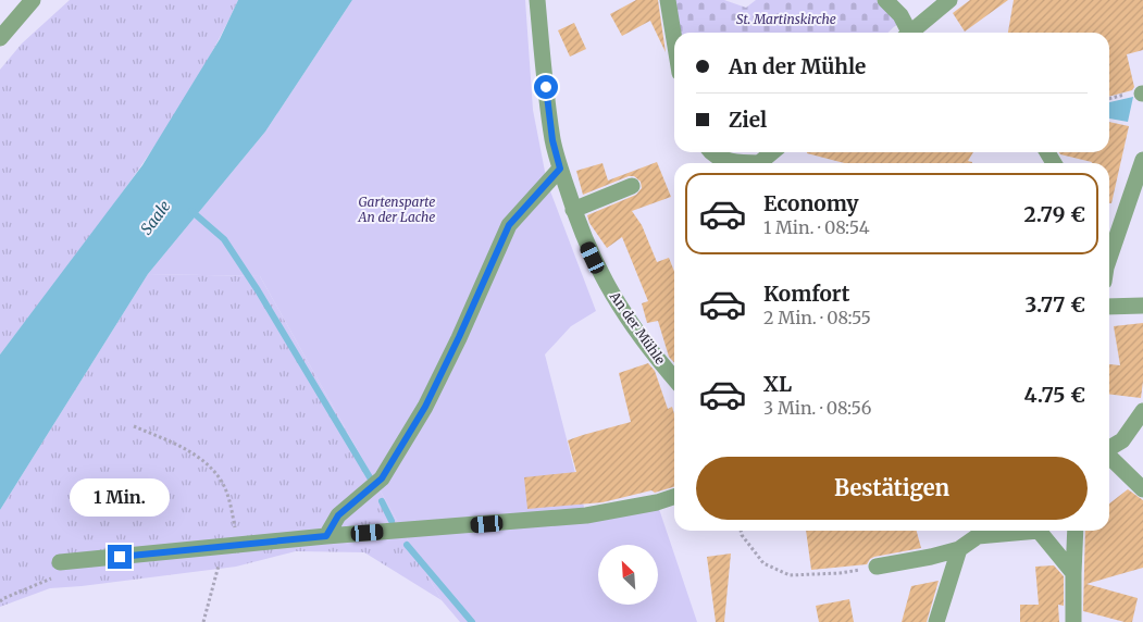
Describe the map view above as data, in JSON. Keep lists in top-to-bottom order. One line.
{"streets":{"street":["An der Mühle"]},"water":["Saale"],"parks":["St. Martinskirche","Gartensparte An der Lache"],"north":"top left","page":{"banner":["An der Mühle","Ziel"],"list":[{"name":"Economy","note":"1 Min. · 08:54","value":"2.79 €"},{"name":"Komfort","note":"2 Min. · 08:55","value":"3.77 €"},{"name":"XL","note":"3 Min. · 08:56","value":"4.75 €"}],"buttons":"Bestätigen","bubble":"1 Min."}}
